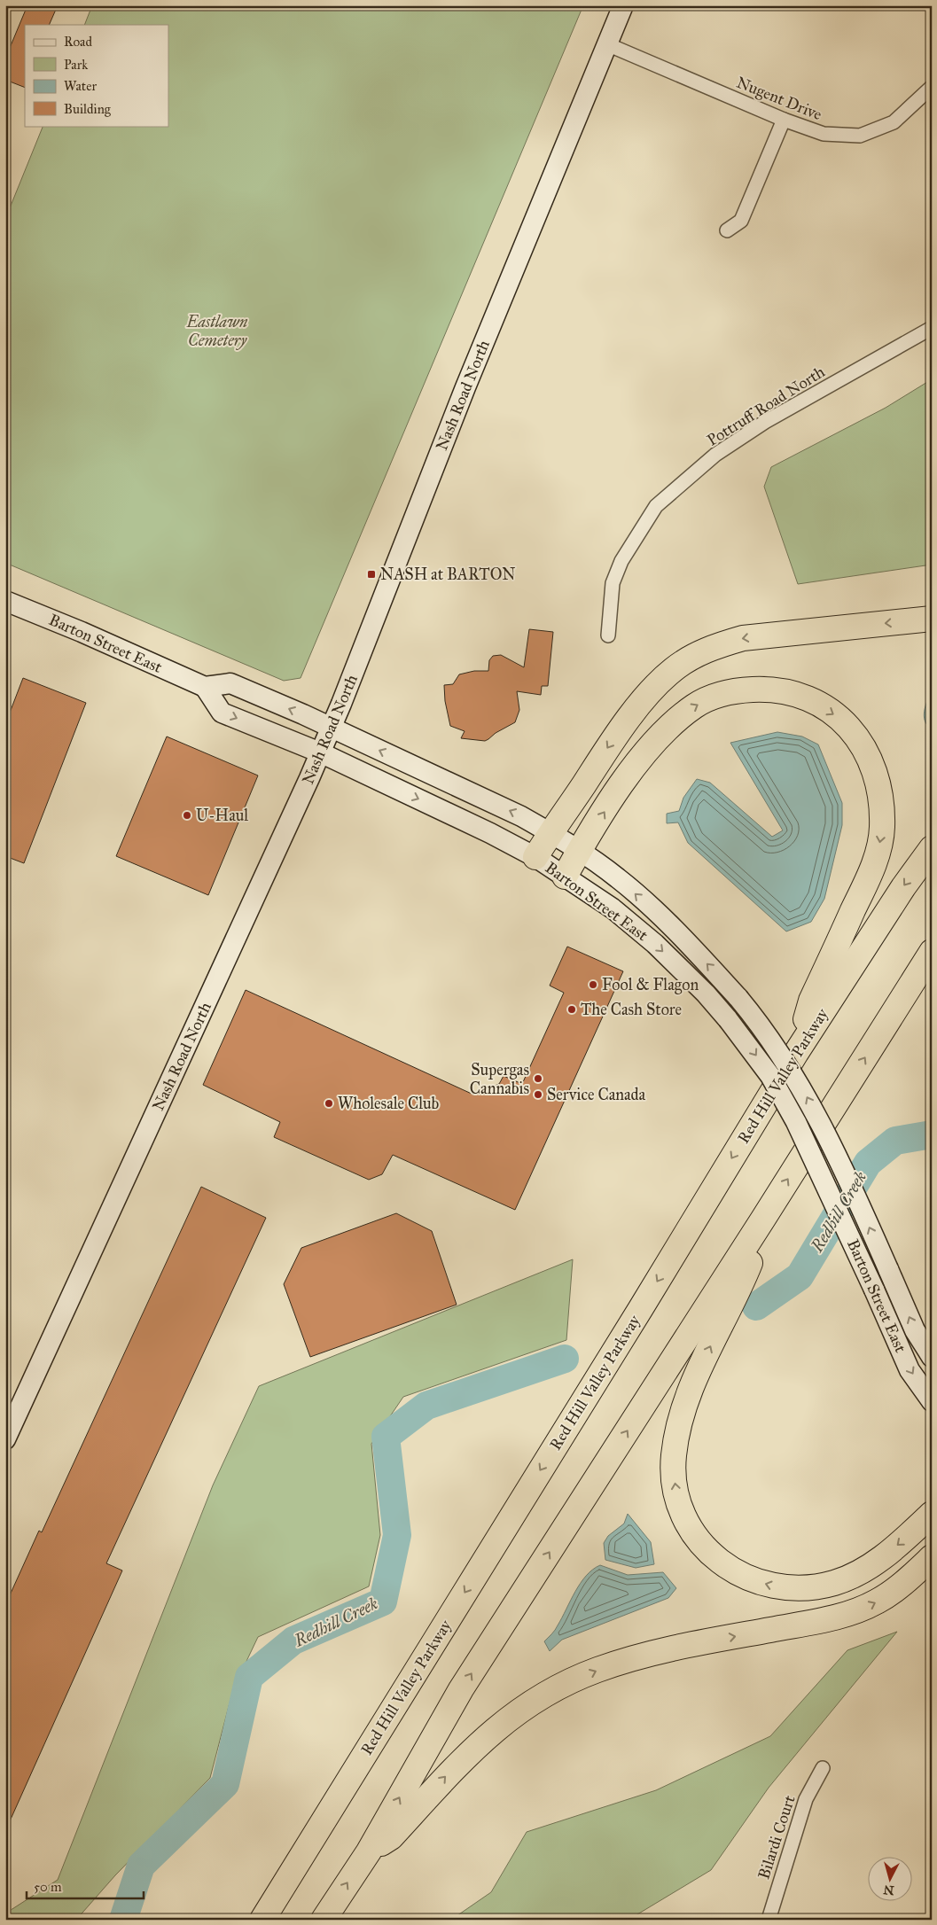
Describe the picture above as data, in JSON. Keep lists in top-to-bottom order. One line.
{"streets":{"highway":["Red Hill Valley Parkway"],"main road":["Nash Road North","Barton Street East"],"street":["Nugent Drive","Pottruff Road North","Bilardi Court"]},"crossings":[["Nugent Drive","Nash Road North"],["Nash Road North","Barton Street East"]],"water":["Redhill Creek"],"parks":["Eastlawn Cemetery"],"places":{"transit":["NASH at BARTON"],"other":["U-Haul","Fool & Flagon","The Cash Store","Supergas Cannabis","Service Canada","Wholesale Club"]},"legend":["Road","Park","Water","Building"],"scale_bar":"50 m","north":"bottom"}
